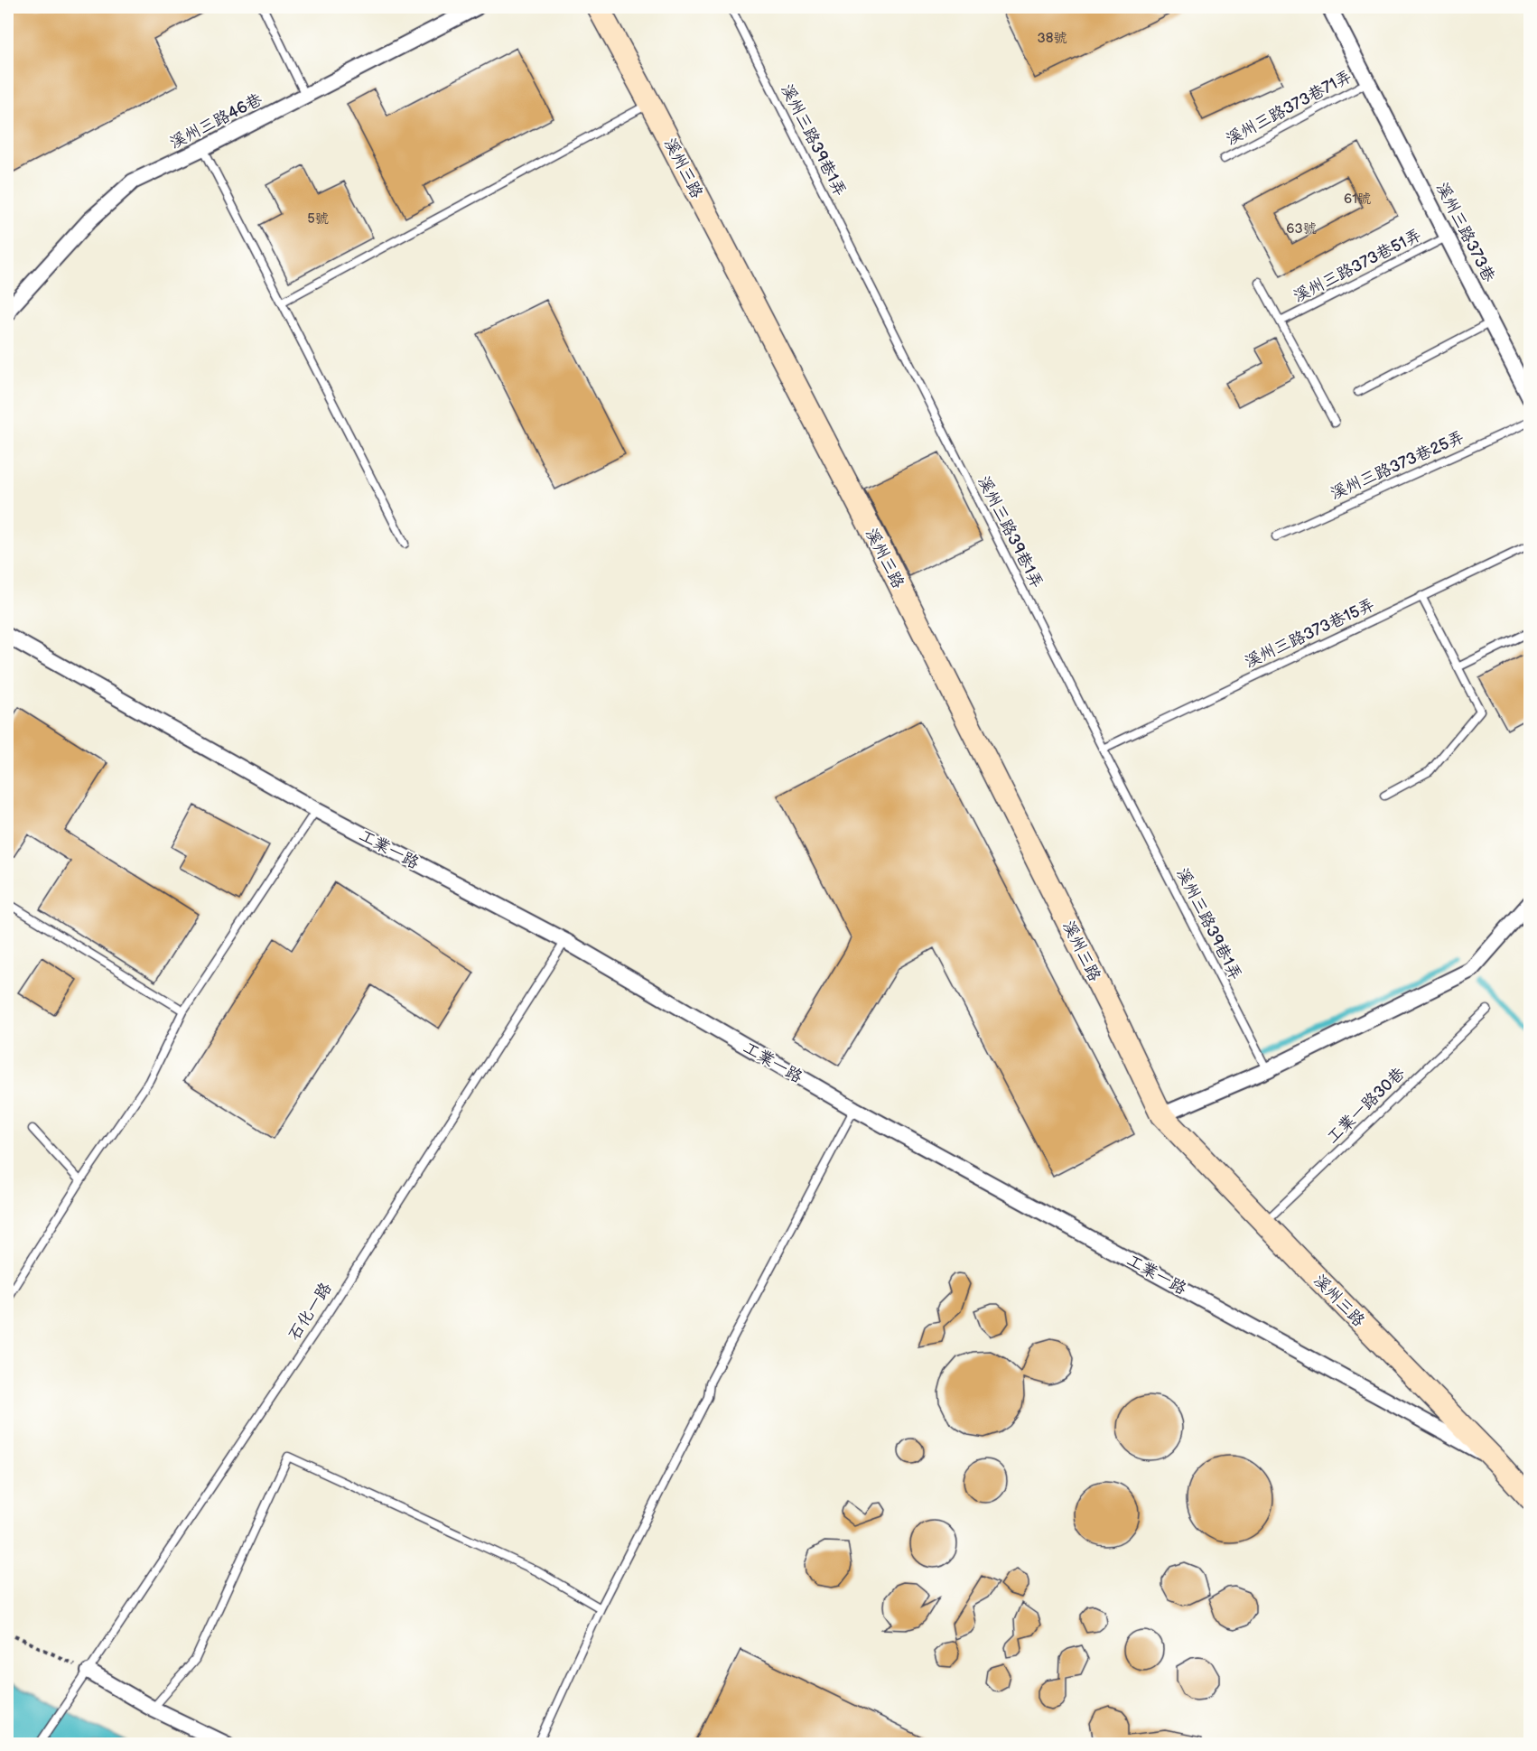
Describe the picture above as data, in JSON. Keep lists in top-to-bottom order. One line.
{"streets":{"street":["溪州三路46巷","溪州三路","溪州三路373巷","工業一路"],"lane":["溪州三路373巷71弄","溪州三路39巷1弄","溪州三路373巷51弄","溪州三路373巷25弄","溪州三路373巷15弄","工業一路30巷","石化一路"]},"crossings":[["溪州三路373巷71弄","溪州三路373巷"],["溪州三路39巷1弄","溪州三路373巷15弄"],["溪州三路","工業一路"],["溪州三路","工業一路30巷"],["溪州三路373巷","溪州三路373巷51弄"],["工業一路","石化一路"]],"house_numbers":["38號","61號","5號","63號"]}
